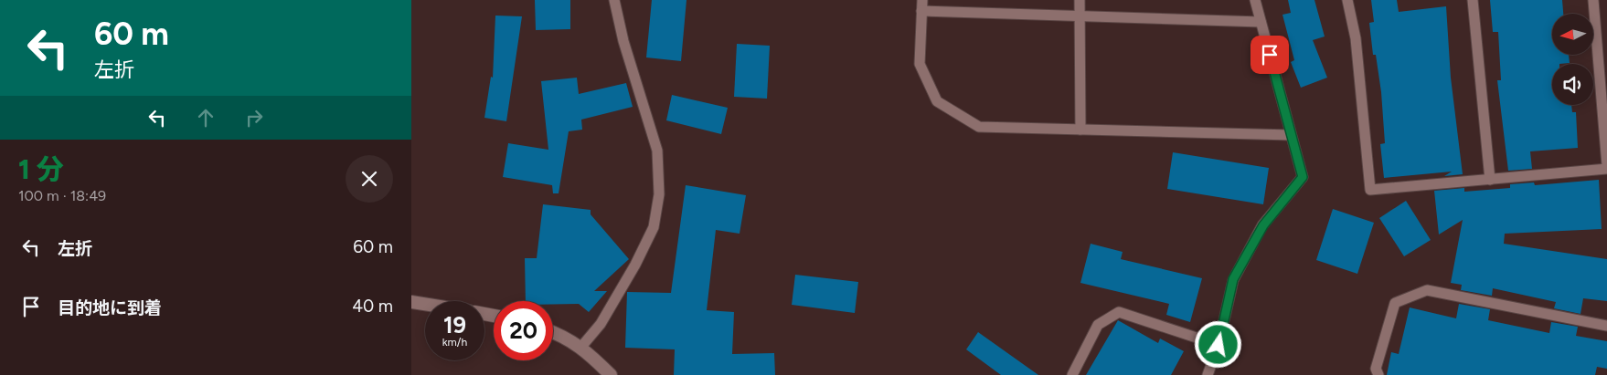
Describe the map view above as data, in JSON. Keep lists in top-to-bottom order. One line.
{"north":"left","page":{"turn":["60 m","左折"],"heading":["1 分","100 m · 18:49"],"list":[{"name":"左折","value":"60 m"},{"name":"目的地に到着","value":"40 m"}],"speed":"19 km/h","limit":"20"}}
